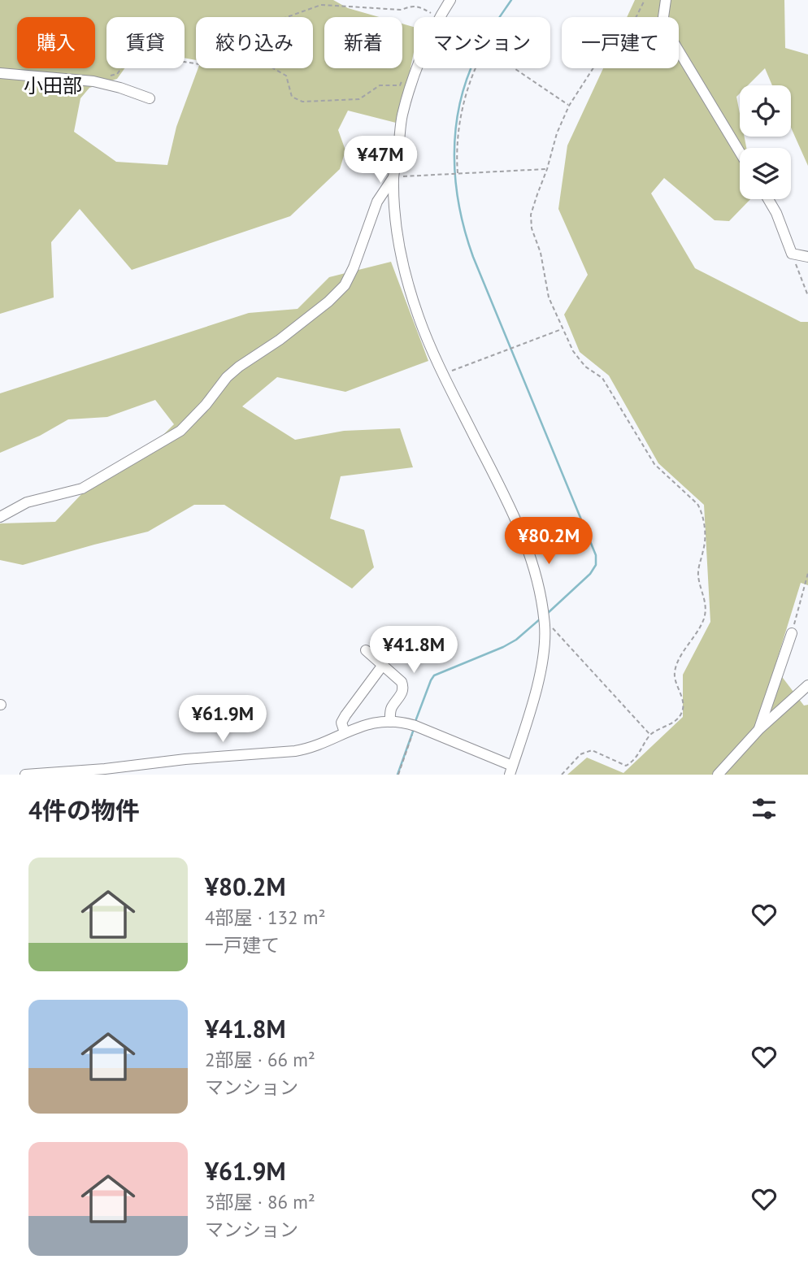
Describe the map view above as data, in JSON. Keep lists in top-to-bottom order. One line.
{"districts":["小田部"],"page":{"chip":["購入","賃貸","絞り込み","新着","マンション","一戸建て"],"price":["¥47M","¥80.2M","¥41.8M","¥61.9M"],"heading":"4件の物件","list":[{"name":"¥80.2M","note":"4部屋 · 132 m² · 一戸建て"},{"name":"¥41.8M","note":"2部屋 · 66 m² · マンション"},{"name":"¥61.9M","note":"3部屋 · 86 m² · マンション"}]}}
